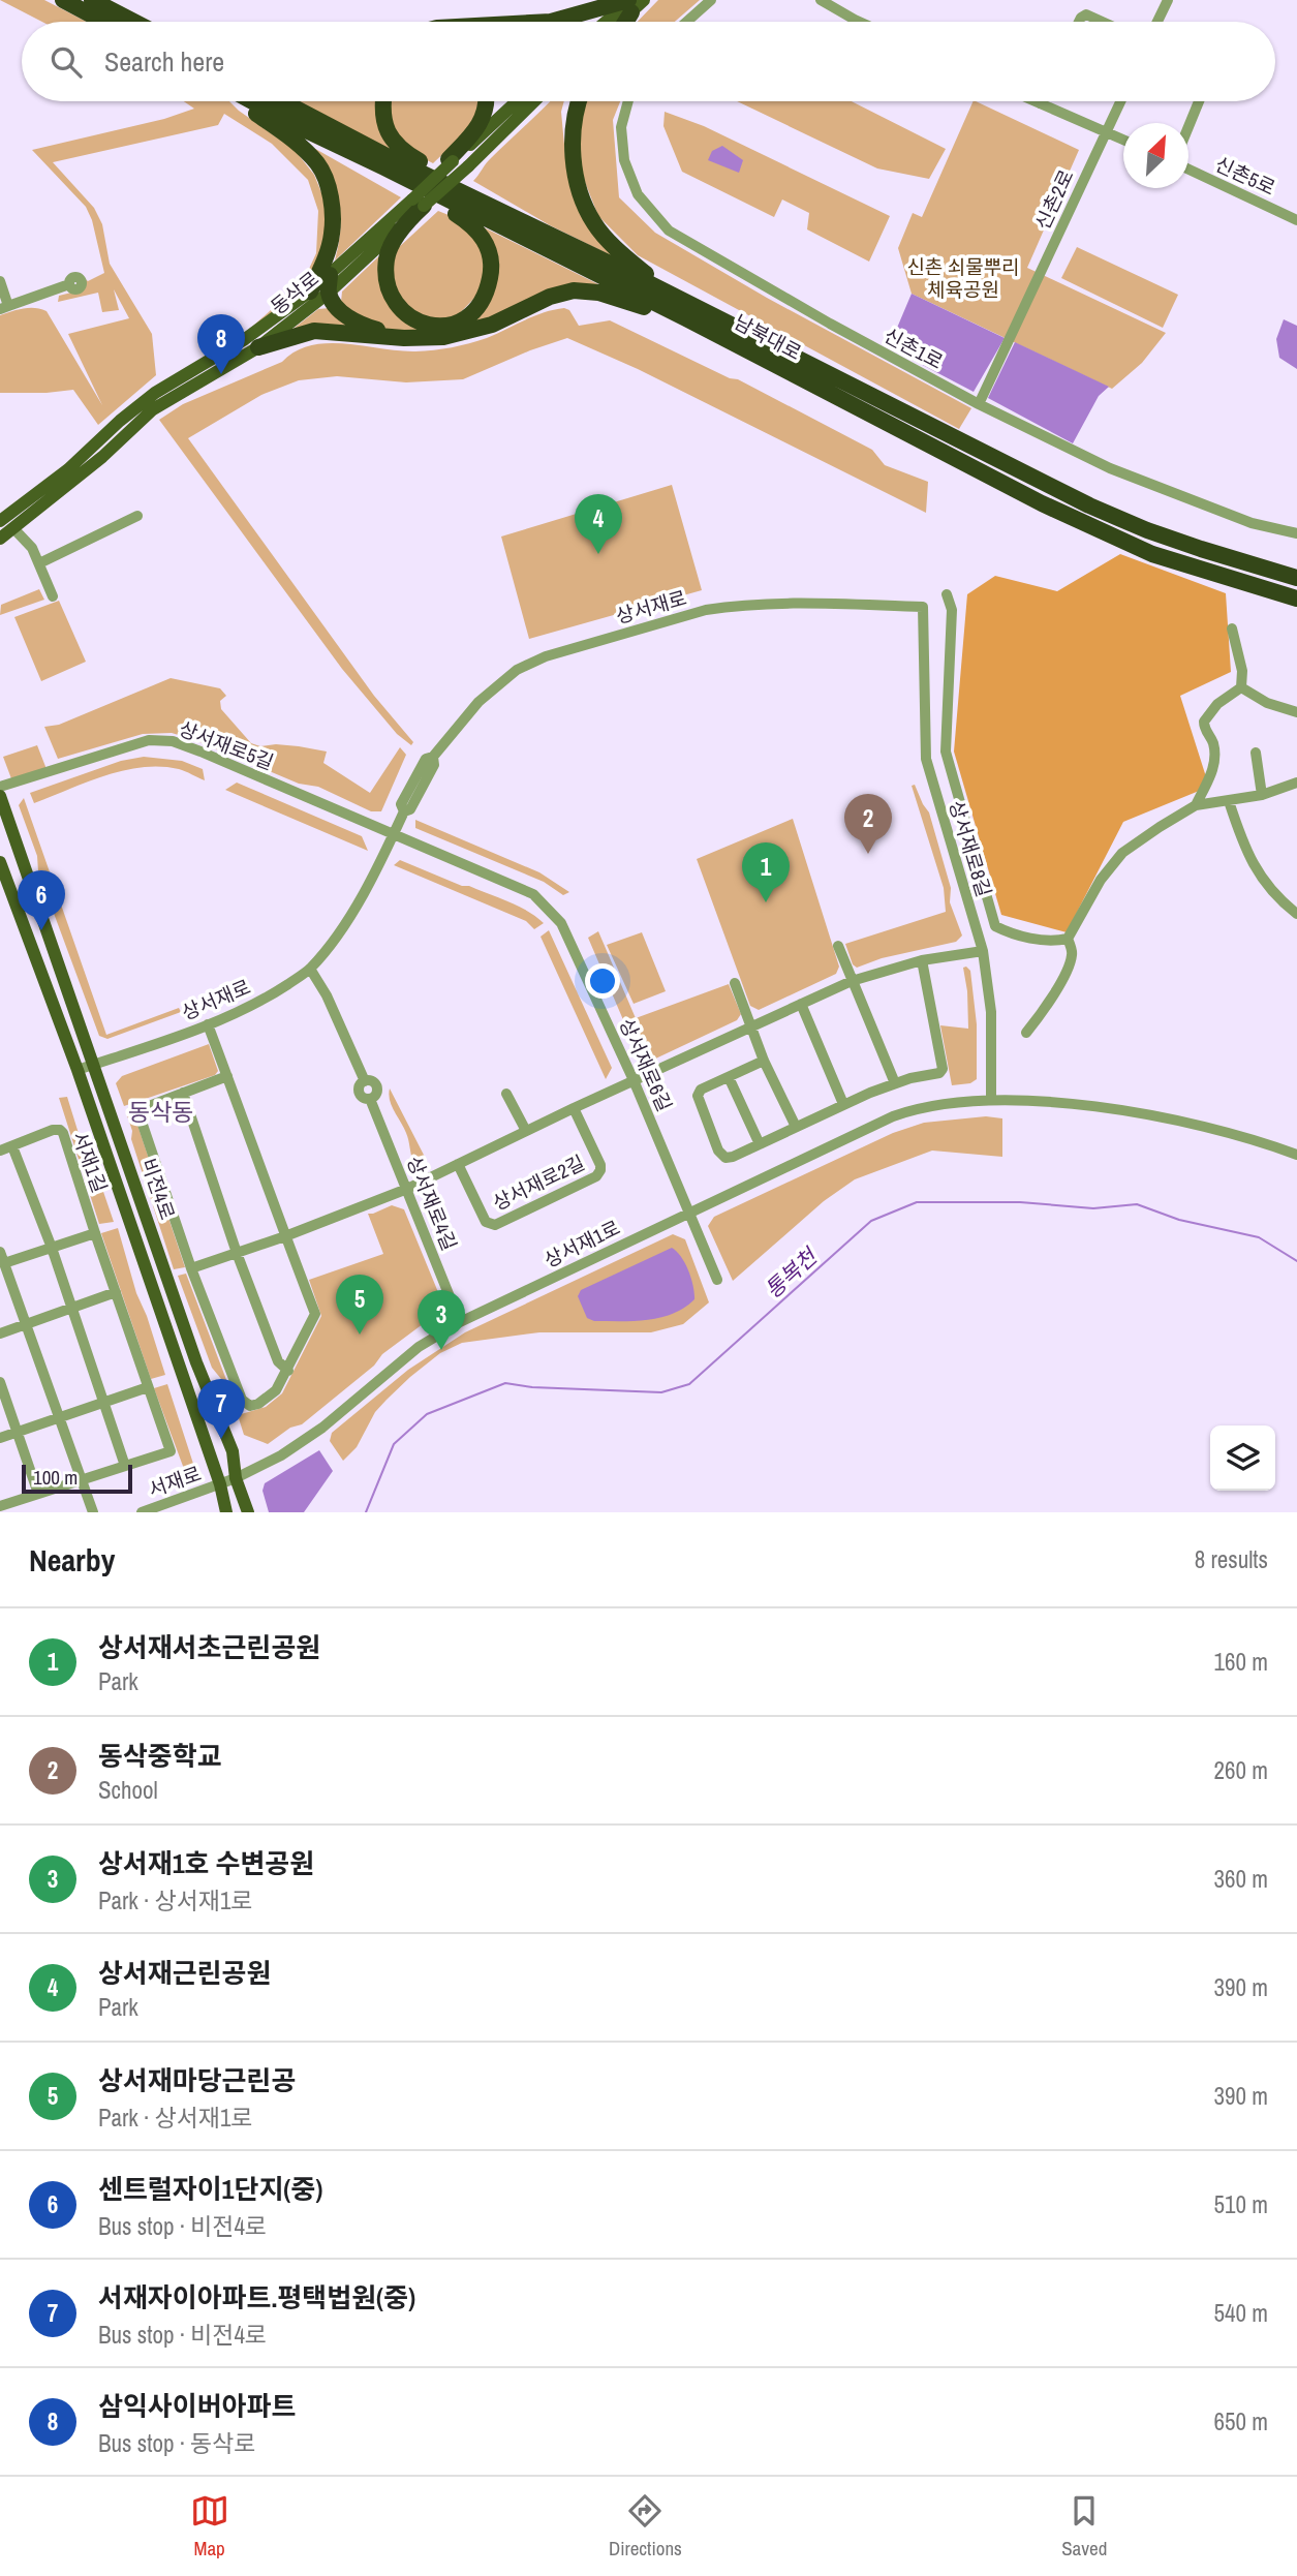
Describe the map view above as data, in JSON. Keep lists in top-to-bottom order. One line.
{"streets":{"highway":["남북대로"],"main road":["동삭로","비전4로"],"street":["신촌5로","신촌2로","신촌1로","상서재로","상서재로5길","상서재로8길","상서재로6길","서재1길","상서재로2길","상서재로4길","상서재1로","서재로"]},"crossings":[["신촌2로","신촌1로"],["상서재로","상서재로5길"],["상서재로","상서재로8길"],["상서재로","상서재로6길"],["상서재로","비전4로"],["상서재로","상서재로4길"],["상서재로5길","상서재로6길"],["상서재로8길","상서재1로"],["상서재로6길","상서재1로"],["비전4로","상서재1로"],["비전4로","서재로"],["상서재로4길","상서재1로"],["상서재1로","서재로"]],"districts":["동삭동"],"water":["통복천"],"parks":["신촌 쇠물뿌리 체육공원"],"scale_bar":"100 m","north":"top right","page":{"search":"Search here","pins":["8","4","2","1","6","5","3","7"],"scale":"100 m","heading":["Nearby","8 results"],"list":[{"mark":"1","name":"상서재서초근린공원","note":"Park","value":"160 m"},{"mark":"2","name":"동삭중학교","note":"School","value":"260 m"},{"mark":"3","name":"상서재1호 수변공원","note":"Park · 상서재1로","value":"360 m"},{"mark":"4","name":"상서재근린공원","note":"Park","value":"390 m"},{"mark":"5","name":"상서재마당근린공","note":"Park · 상서재1로","value":"390 m"},{"mark":"6","name":"센트럴자이1단지(중)","note":"Bus stop · 비전4로","value":"510 m"},{"mark":"7","name":"서재자이아파트.평택법원(중)","note":"Bus stop · 비전4로","value":"540 m"},{"mark":"8","name":"삼익사이버아파트","note":"Bus stop · 동삭로","value":"650 m"}],"nav":["Map","Directions","Saved"]}}
